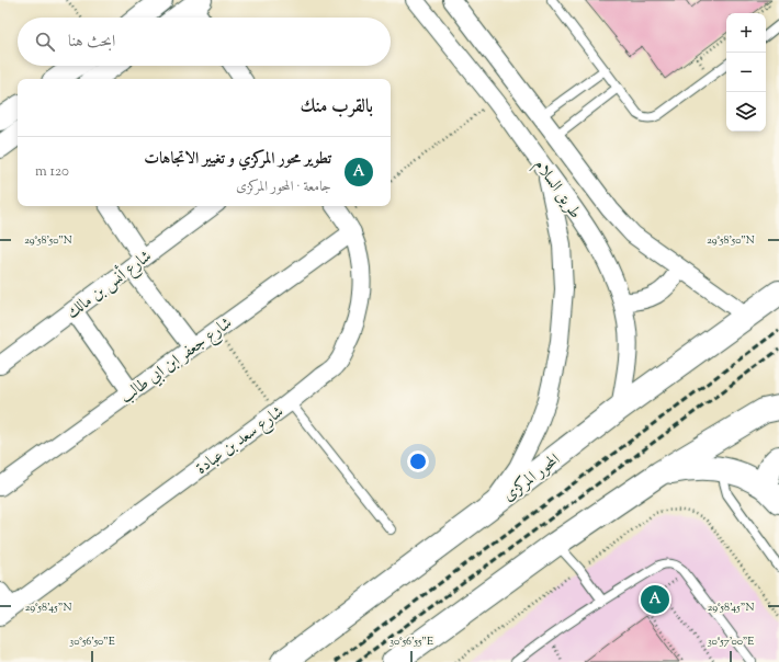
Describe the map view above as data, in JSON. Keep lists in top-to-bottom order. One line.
{"streets":{"main road":["المحور المركزى"],"street":["طريق السلام","شارع أنس بن مالك","شارع جعفر ابن ابي طالب","شارع سعد بن عبادة"]},"crossings":[["طريق السلام","المحور المركزى"],["شارع جعفر ابن ابي طالب","شارع سعد بن عبادة"]],"page":{"map_buttons":["+","−"],"search":"ابحث هنا","heading":"بالقرب منك","list":[{"mark":"A","name":"تطوير محور المركزي و تغيير الاتجاهات","note":"جامعة · المحور المركزى","value":"120 m"}],"pins":"A"},"coordinates":["29°58'50\"N","29°58'45\"N","30°56'50\"E","30°56'55\"E","30°57'00\"E"]}
